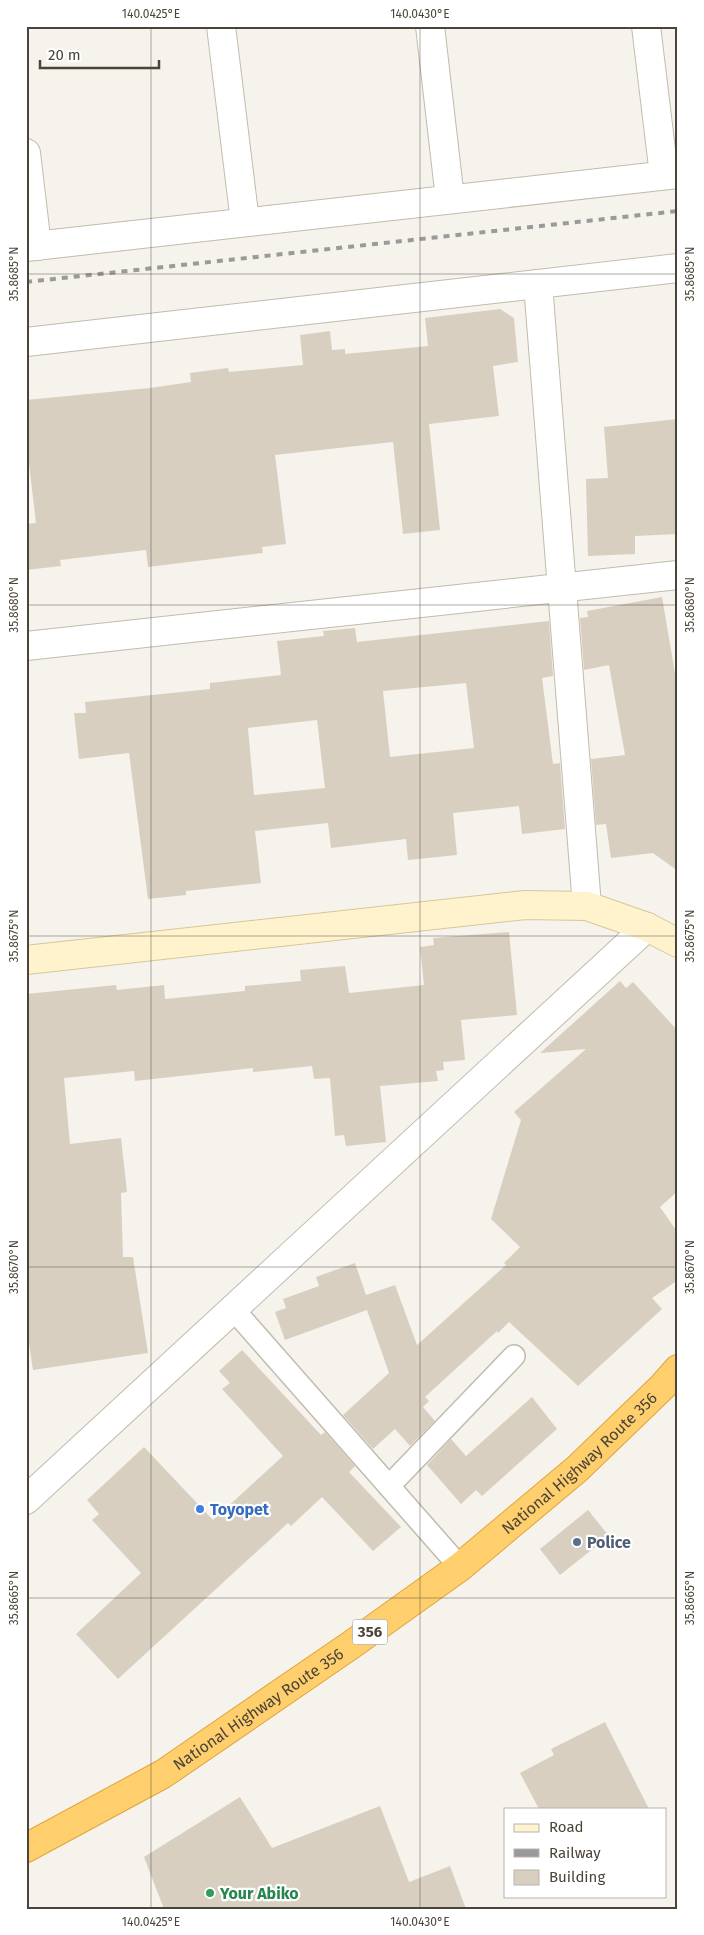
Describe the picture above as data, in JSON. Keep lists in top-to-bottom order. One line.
{"streets":{"highway":["National Highway Route 356","356"]},"places":["Toyopet","Police","Your Abiko"],"legend":["Road","Railway","Building"],"scale_bar":"20 m","coordinates":["140.0425°E","140.0430°E","35.8685°N","35.8680°N","35.8675°N","35.8670°N","35.8665°N"]}
